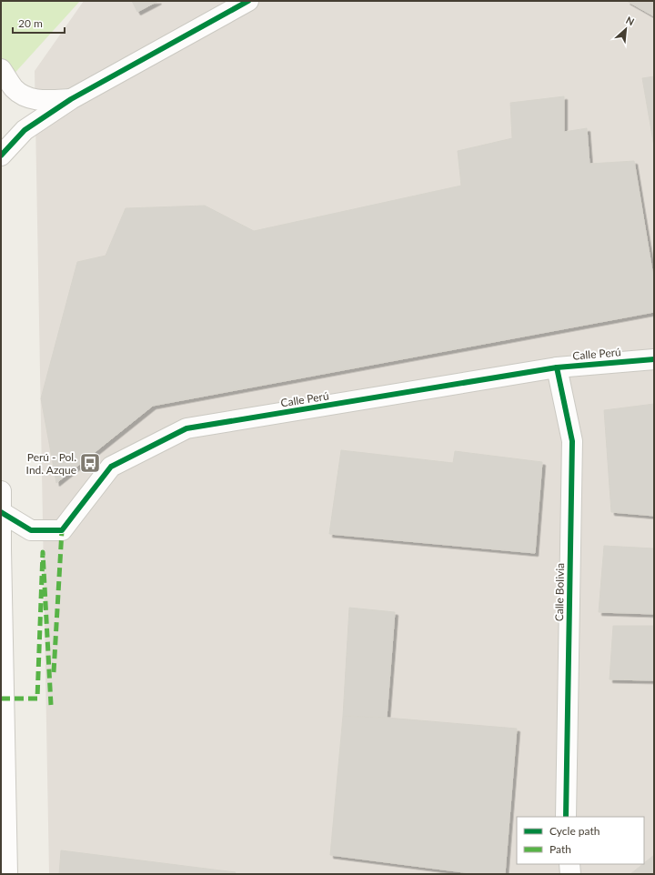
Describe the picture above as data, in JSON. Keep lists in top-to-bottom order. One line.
{"streets":{"street":["Calle Perú","Calle Bolivia"]},"crossings":[["Calle Perú","Calle Bolivia"]],"places":{"bus stop":["Perú - Pol. Ind. Azque"]},"legend":["Cycle path","Path"],"scale_bar":"20 m","north":"top right"}
